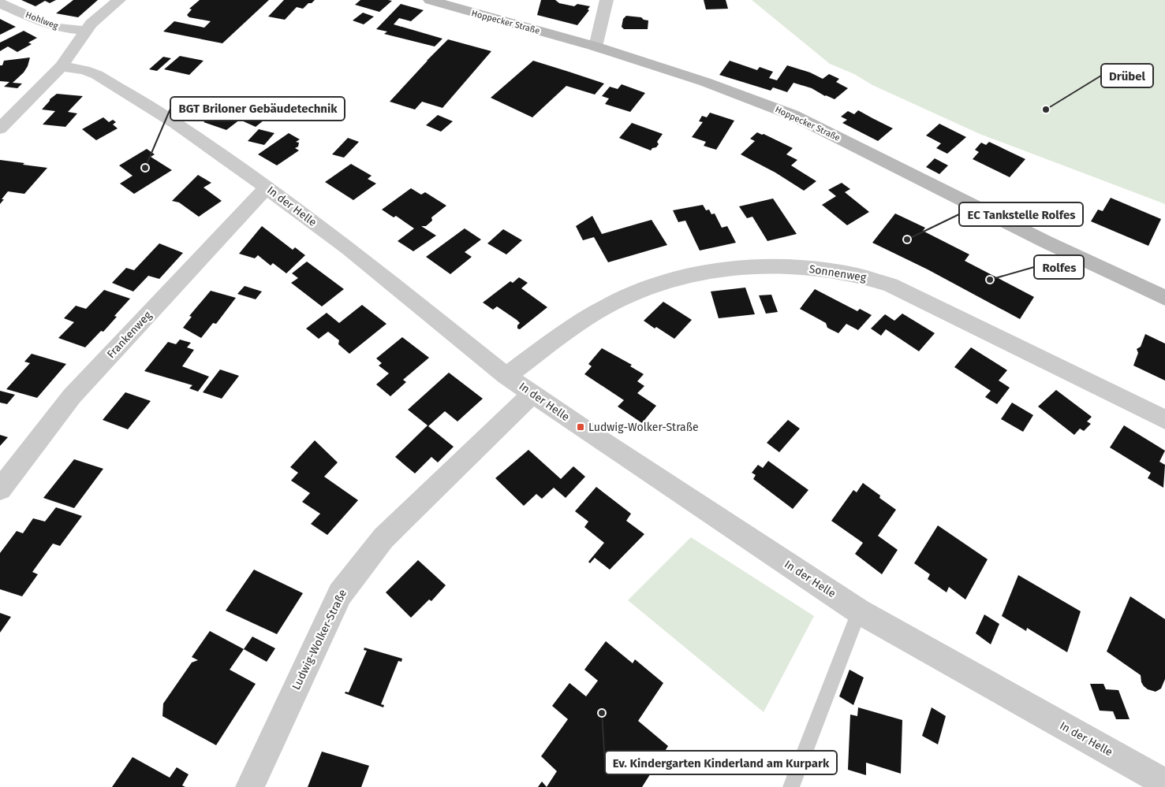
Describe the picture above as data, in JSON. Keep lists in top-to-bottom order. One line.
{"streets":{"street":["Hohlweg","Hoppecker Straße","In der Helle","Sonnenweg","Frankenweg","Ludwig-Wolker-Straße"]},"crossings":[["In der Helle","Sonnenweg"],["In der Helle","Frankenweg"],["In der Helle","Ludwig-Wolker-Straße"]],"places":{"other":["Drübel","BGT Briloner Gebäudetechnik","EC Tankstelle Rolfes","Rolfes","Ev. Kindergarten Kinderland am Kurpark"],"transit":["Ludwig-Wolker-Straße"]}}
